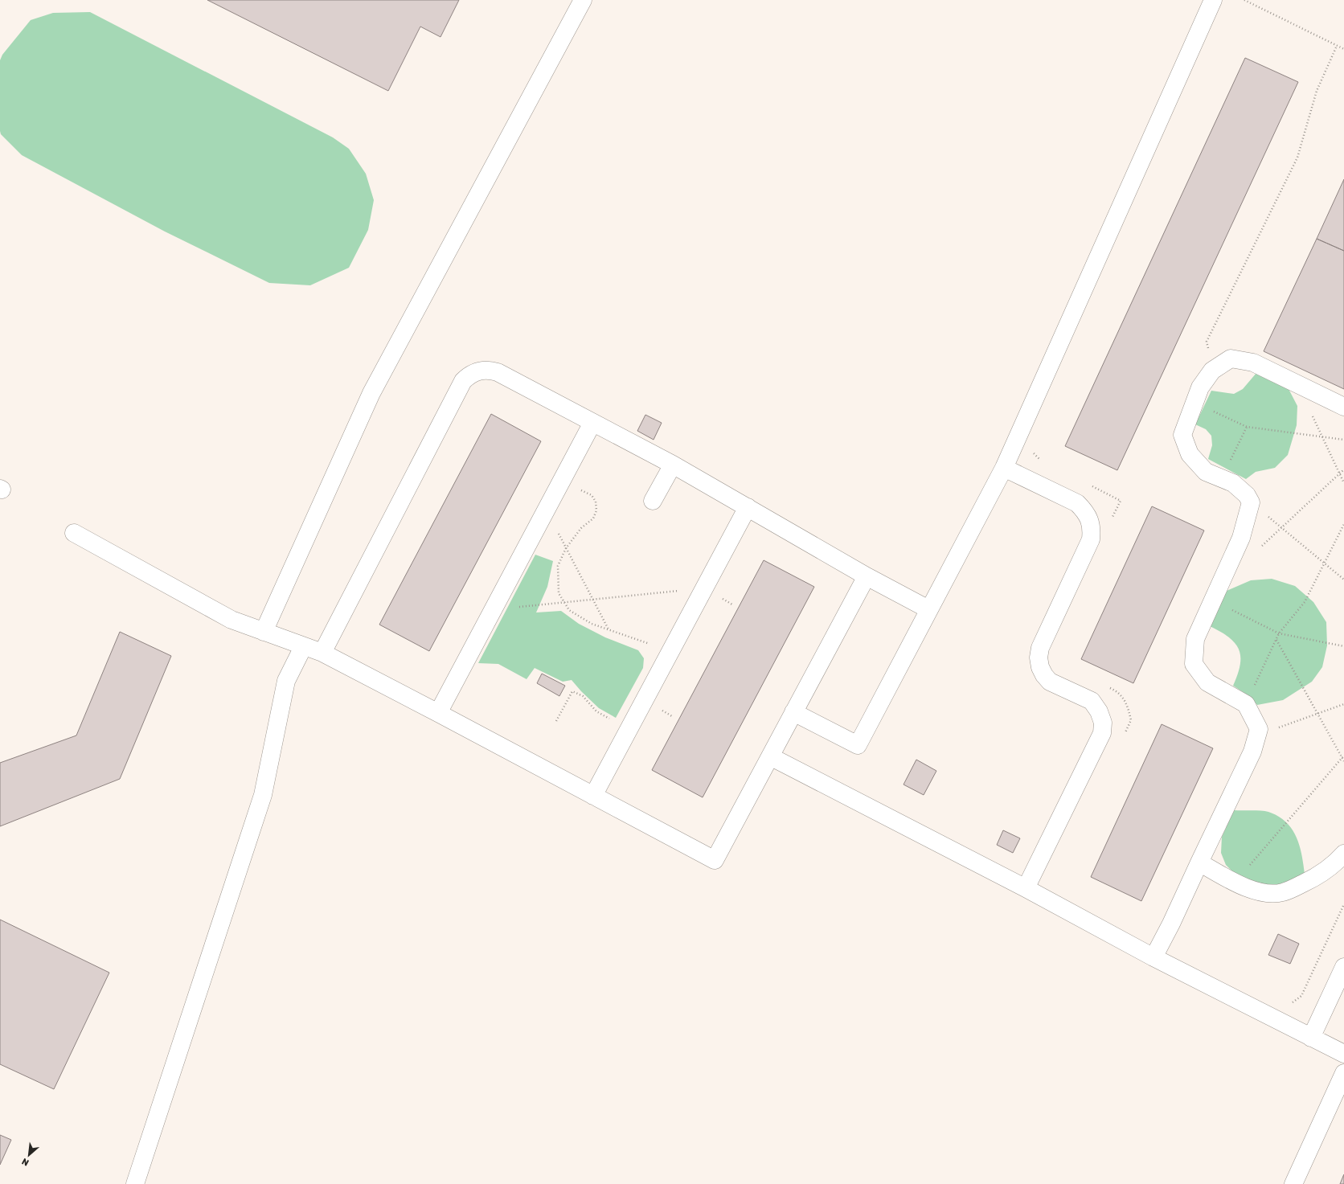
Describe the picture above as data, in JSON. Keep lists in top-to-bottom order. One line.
{"north":"bottom left"}
